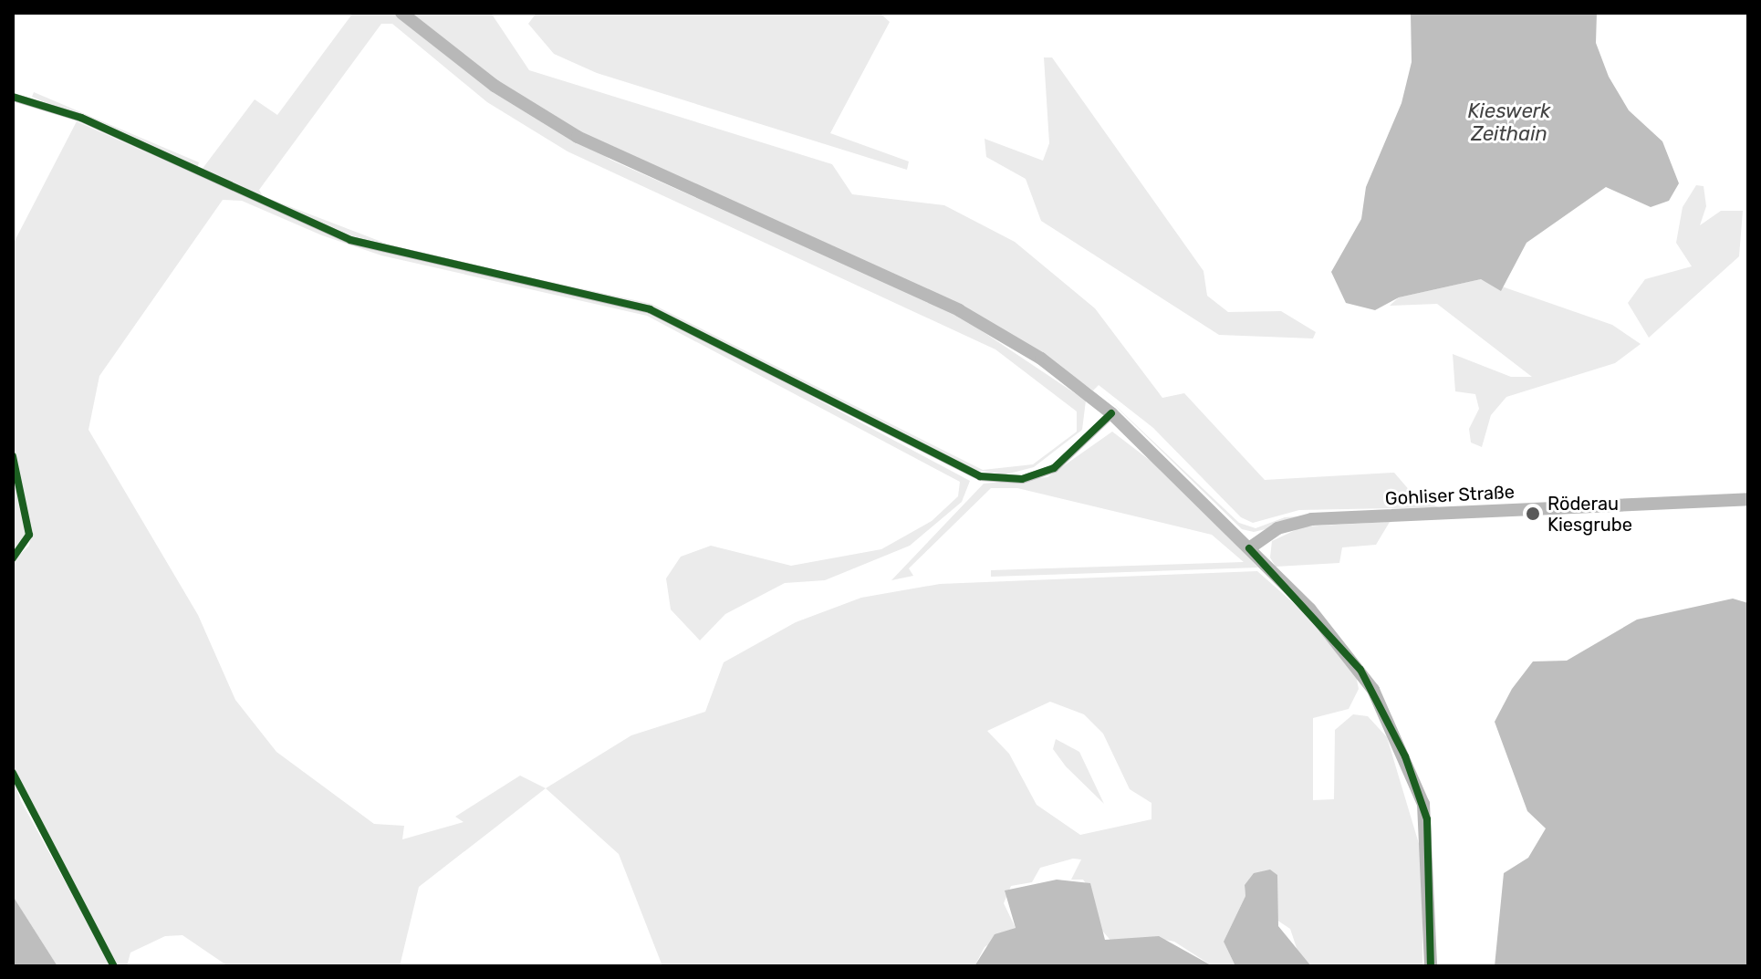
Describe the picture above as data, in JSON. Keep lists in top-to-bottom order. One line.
{"streets":{"main road":["Gohliser Straße"]},"water":["Kieswerk Zeithain"],"places":["Röderau Kiesgrube"]}
